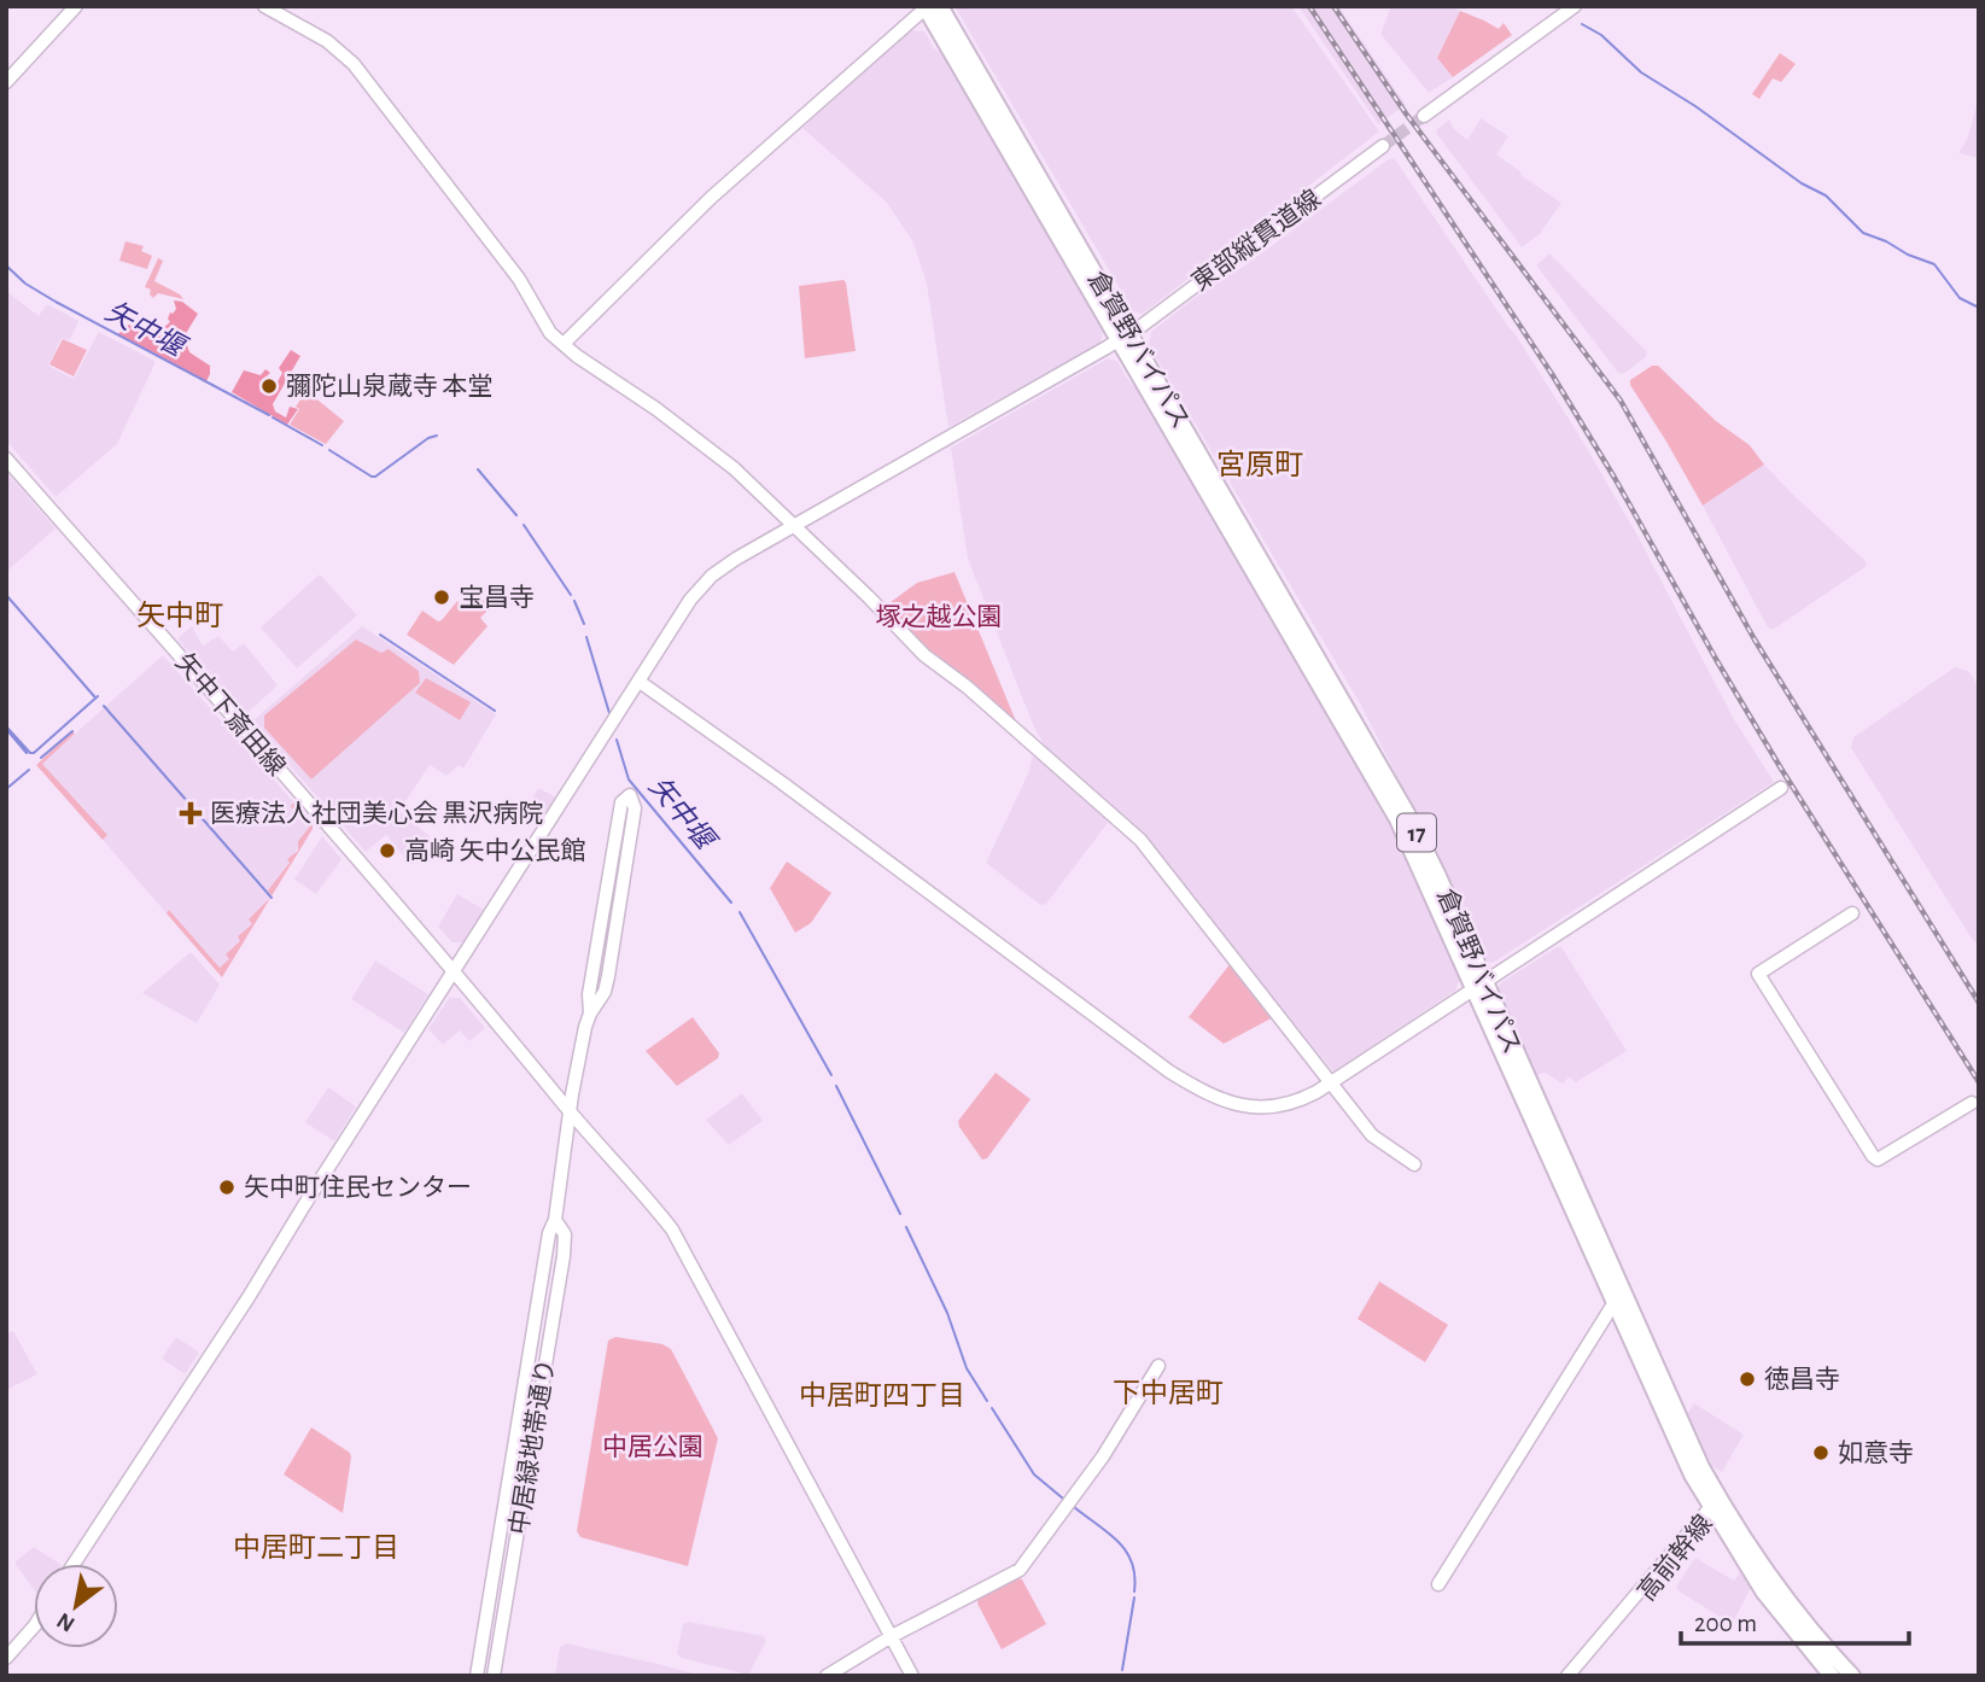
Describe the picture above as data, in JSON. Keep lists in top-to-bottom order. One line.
{"streets":{"highway":["倉賀野バイパス","17"],"street":["東部縦貫道線","矢中下斎田線","中居緑地帯通り","高前幹線"]},"crossings":[["東部縦貫道線","倉賀野バイパス"],["東部縦貫道線","矢中下斎田線"],["倉賀野バイパス","高前幹線"],["矢中下斎田線","中居緑地帯通り"]],"districts":["宮原町","矢中町","下中居町","中居町四丁目","中居町二丁目"],"water":["矢中堰"],"parks":["塚之越公園","中居公園"],"places":{"other":["彌陀山泉蔵寺 本堂","宝昌寺","高崎 矢中公民館","矢中町住民センター","徳昌寺","如意寺"],"health":["医療法人社団美心会 黒沢病院"]},"scale_bar":"200 m","north":"bottom left"}
